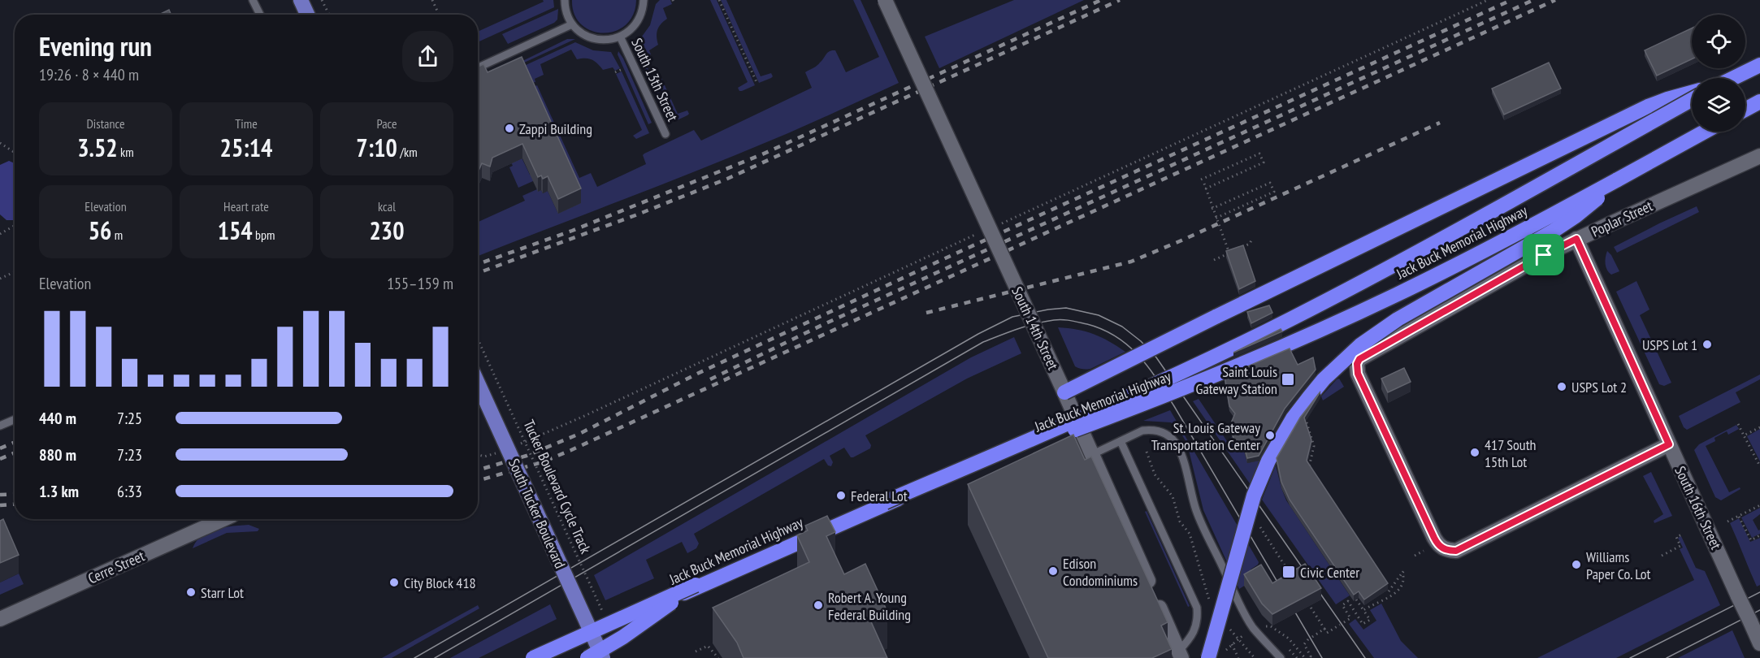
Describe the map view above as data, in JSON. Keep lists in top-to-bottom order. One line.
{"streets":{"highway":["Jack Buck Memorial Highway"],"main road":["South Tucker Boulevard"],"street":["Poplar Street","South 14th Street","South 16th Street","Cerre Street"],"lane":["South 13th Street"],"path":["Tucker Boulevard Cycle Track"]},"crossings":[["Poplar Street","South 16th Street"]],"places":{"other":["Zappi Building","USPS Lot 1","USPS Lot 2","St. Louis Gateway Transportation Center","417 South 15th Lot","Federal Lot","Williams Paper Co. Lot","Edison Condominiums","City Block 418","Starr Lot","Robert A. Young Federal Building"],"transit":["Saint Louis Gateway Station","Civic Center"]},"page":{"heading":["Evening run","19:26 · 8 × 440 m"],"stats":[["Distance","3.52 km"],["Time","25:14"],["Pace","7:10 /km"],["Elevation","56 m"],["Heart rate","154 bpm"],["kcal","230"]],"chart":["Elevation","155–159 m"],"list":[{"name":"440 m","note":"7:25"},{"name":"880 m","note":"7:23"},{"name":"1.3 km","note":"6:33"}]}}
